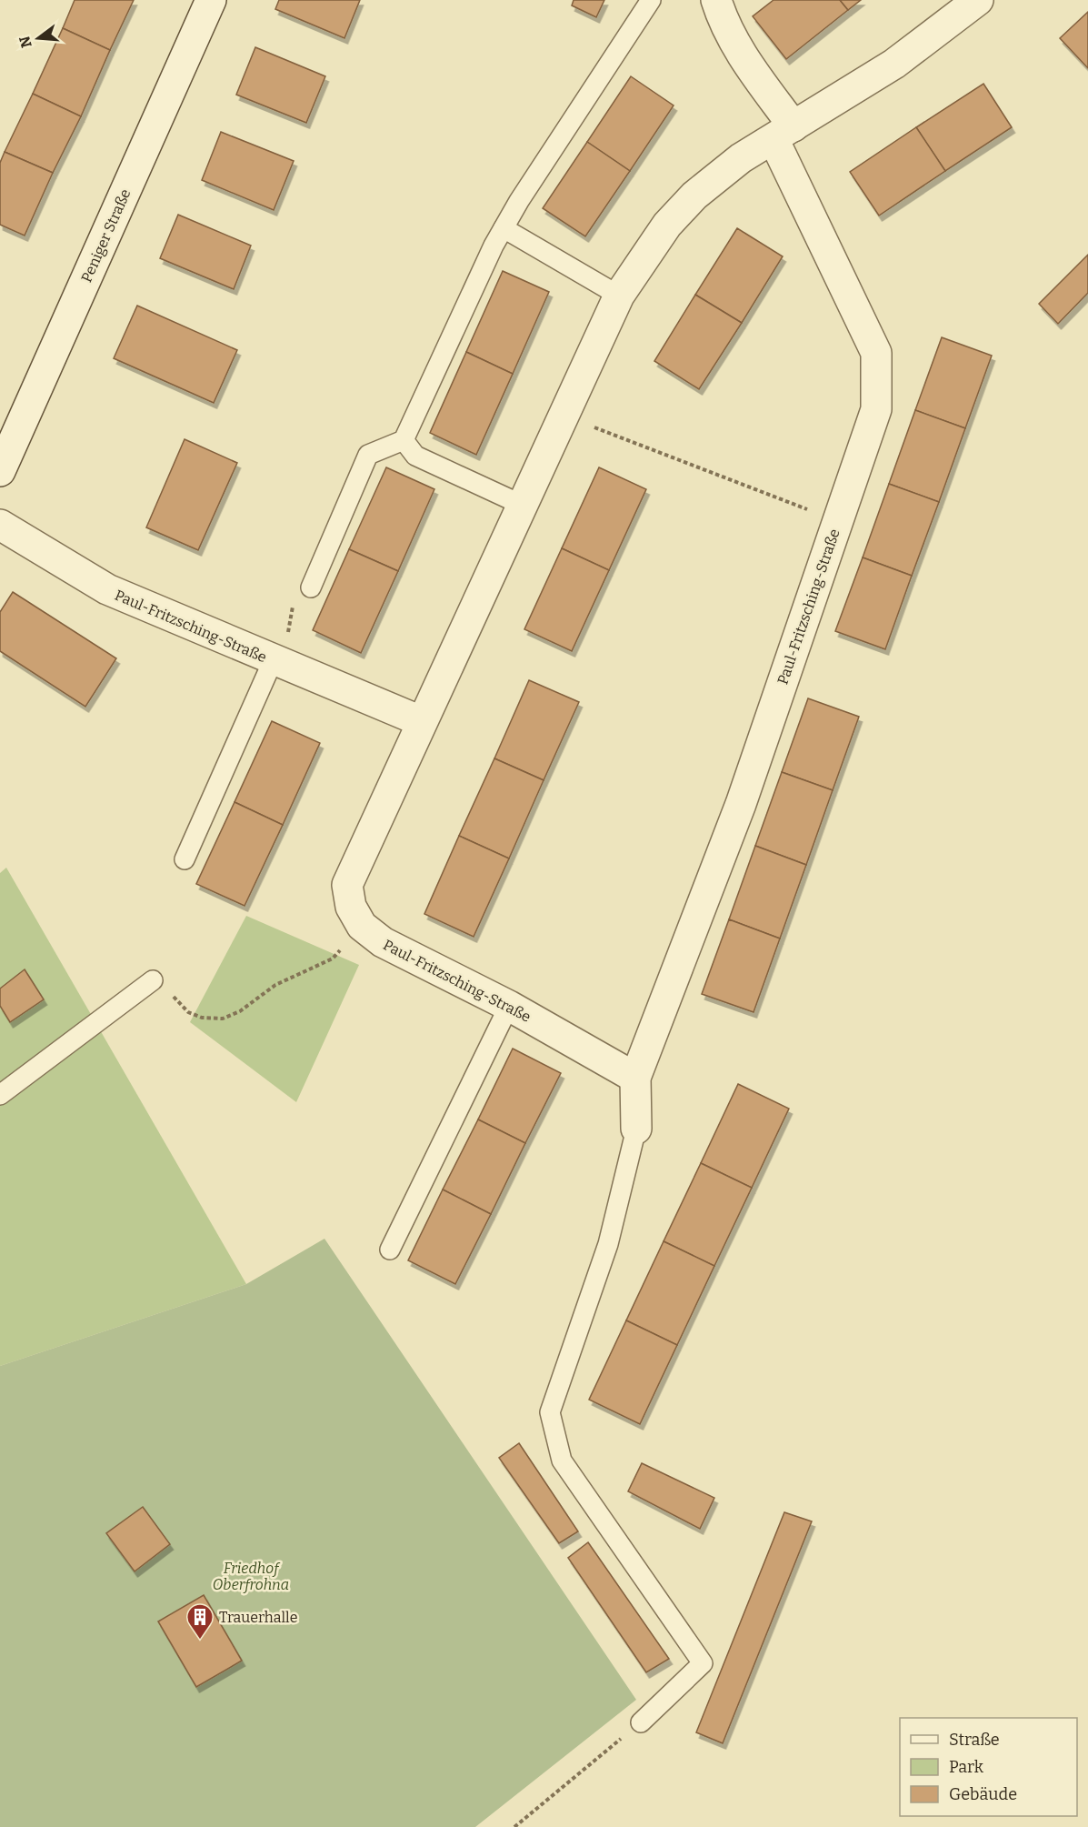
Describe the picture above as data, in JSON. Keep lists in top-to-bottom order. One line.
{"streets":{"street":["Peniger Straße","Paul-Fritzsching-Straße"]},"parks":["Friedhof Oberfrohna"],"places":{"building":["Trauerhalle"]},"legend":["Straße","Park","Gebäude"],"north":"left"}
